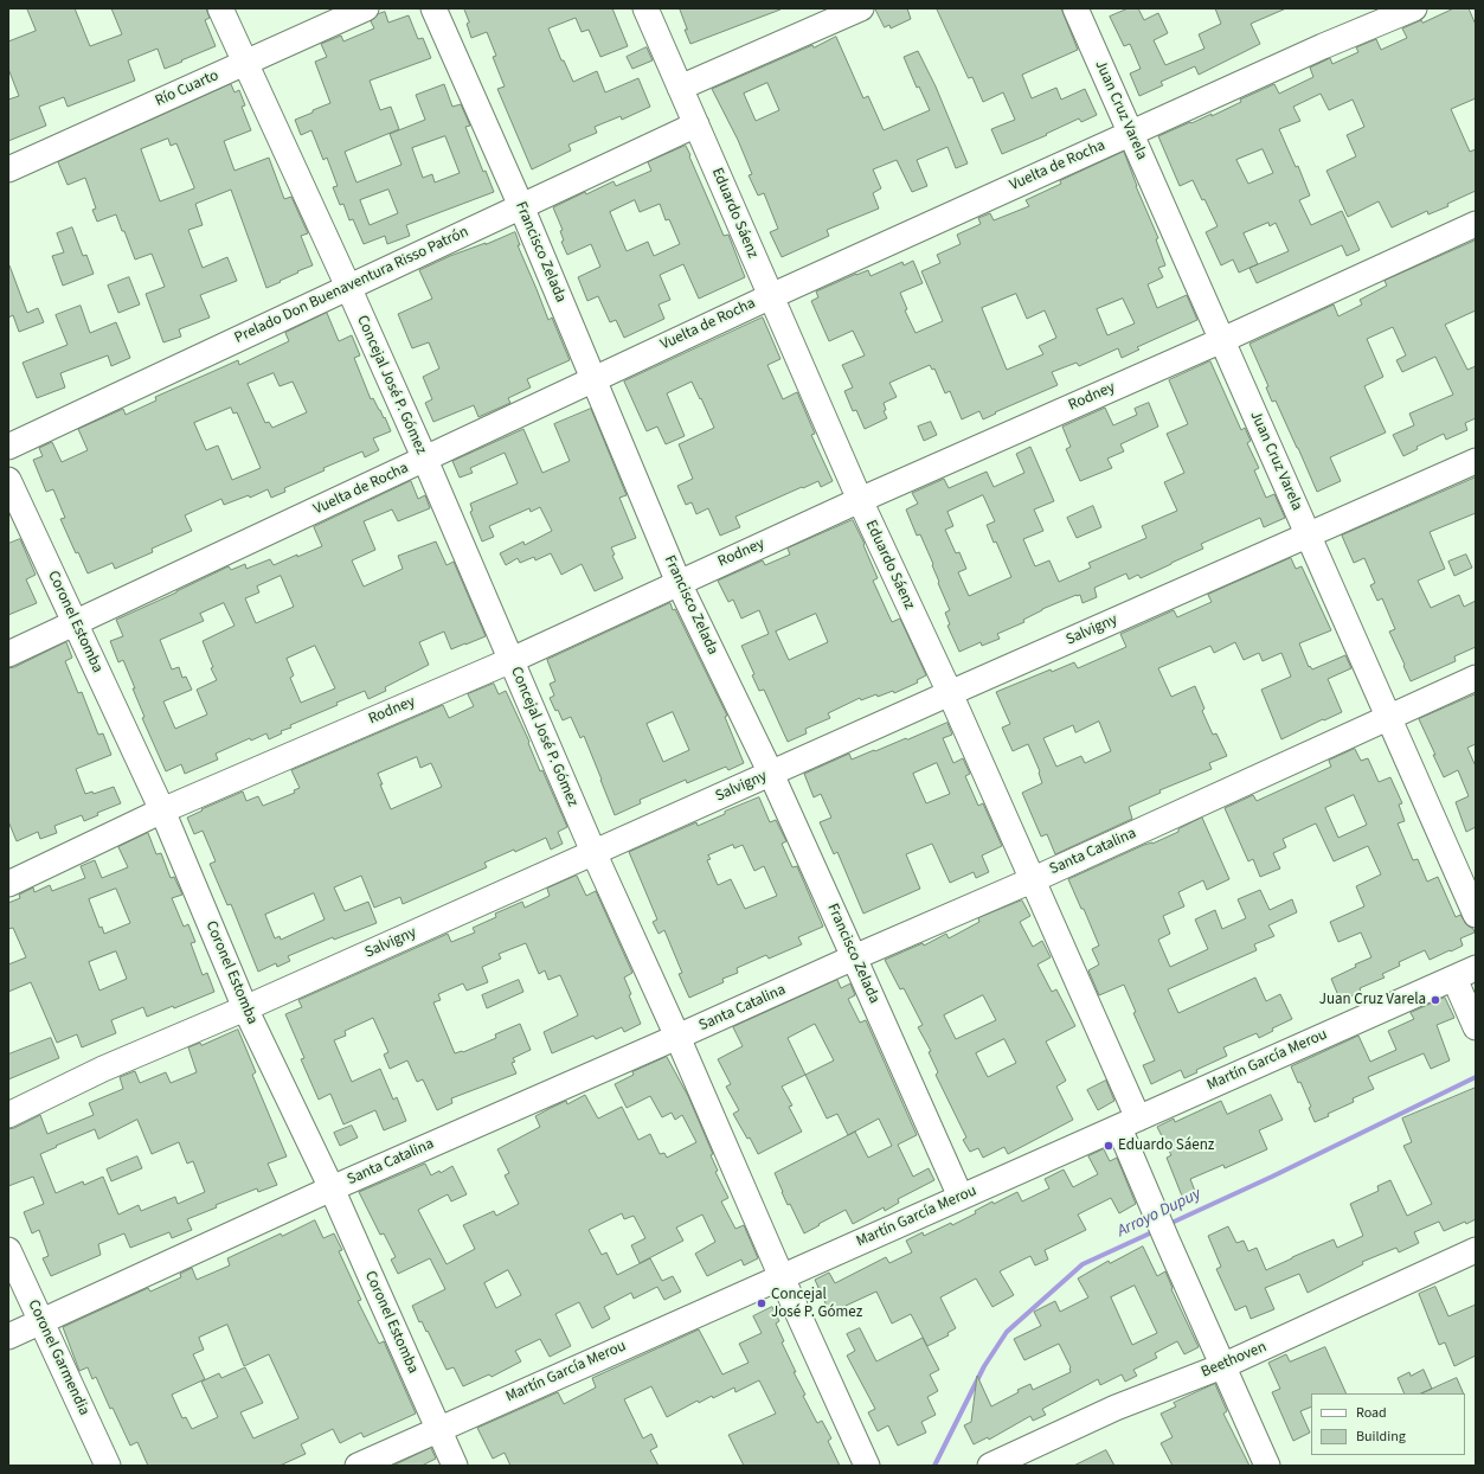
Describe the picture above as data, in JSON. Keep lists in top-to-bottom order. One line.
{"streets":{"street":["Río Cuarto","Juan Cruz Varela","Vuelta de Rocha","Eduardo Sáenz","Francisco Zelada","Prelado Don Buenaventura Risso Patrón","Concejal José P. Gómez","Rodney","Coronel Estomba","Salvigny","Santa Catalina","Martín García Merou","Coronel Garmendia","Beethoven"]},"crossings":[["Río Cuarto","Concejal José P. Gómez"],["Juan Cruz Varela","Vuelta de Rocha"],["Juan Cruz Varela","Rodney"],["Juan Cruz Varela","Salvigny"],["Juan Cruz Varela","Santa Catalina"],["Vuelta de Rocha","Eduardo Sáenz"],["Vuelta de Rocha","Francisco Zelada"],["Vuelta de Rocha","Concejal José P. Gómez"],["Vuelta de Rocha","Coronel Estomba"],["Eduardo Sáenz","Prelado Don Buenaventura Risso Patrón"],["Eduardo Sáenz","Rodney"],["Eduardo Sáenz","Salvigny"],["Eduardo Sáenz","Santa Catalina"],["Eduardo Sáenz","Martín García Merou"],["Eduardo Sáenz","Beethoven"],["Francisco Zelada","Prelado Don Buenaventura Risso Patrón"],["Francisco Zelada","Rodney"],["Francisco Zelada","Salvigny"],["Francisco Zelada","Santa Catalina"],["Francisco Zelada","Martín García Merou"],["Prelado Don Buenaventura Risso Patrón","Concejal José P. Gómez"],["Concejal José P. Gómez","Rodney"],["Concejal José P. Gómez","Salvigny"],["Concejal José P. Gómez","Santa Catalina"],["Concejal José P. Gómez","Martín García Merou"],["Rodney","Coronel Estomba"],["Coronel Estomba","Salvigny"],["Coronel Estomba","Santa Catalina"],["Coronel Estomba","Martín García Merou"],["Santa Catalina","Coronel Garmendia"]],"water":["Arroyo Dupuy"],"places":["Juan Cruz Varela","Eduardo Sáenz","Concejal José P. Gómez"],"legend":["Road","Building"]}
